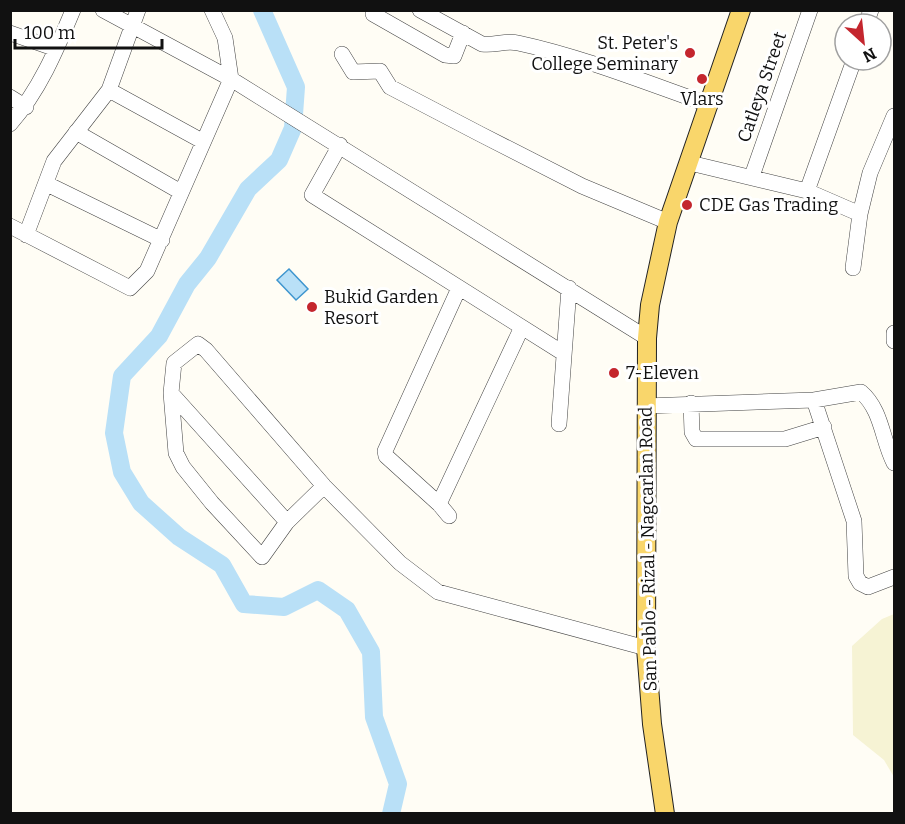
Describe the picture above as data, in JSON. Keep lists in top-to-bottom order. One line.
{"streets":{"main road":["San Pablo - Rizal - Nagcarlan Road"],"street":["Catleya Street"]},"places":["St. Peter's College Seminary","Vlars","CDE Gas Trading","Bukid Garden Resort","7-Eleven"],"scale_bar":"100 m","north":"bottom right"}
